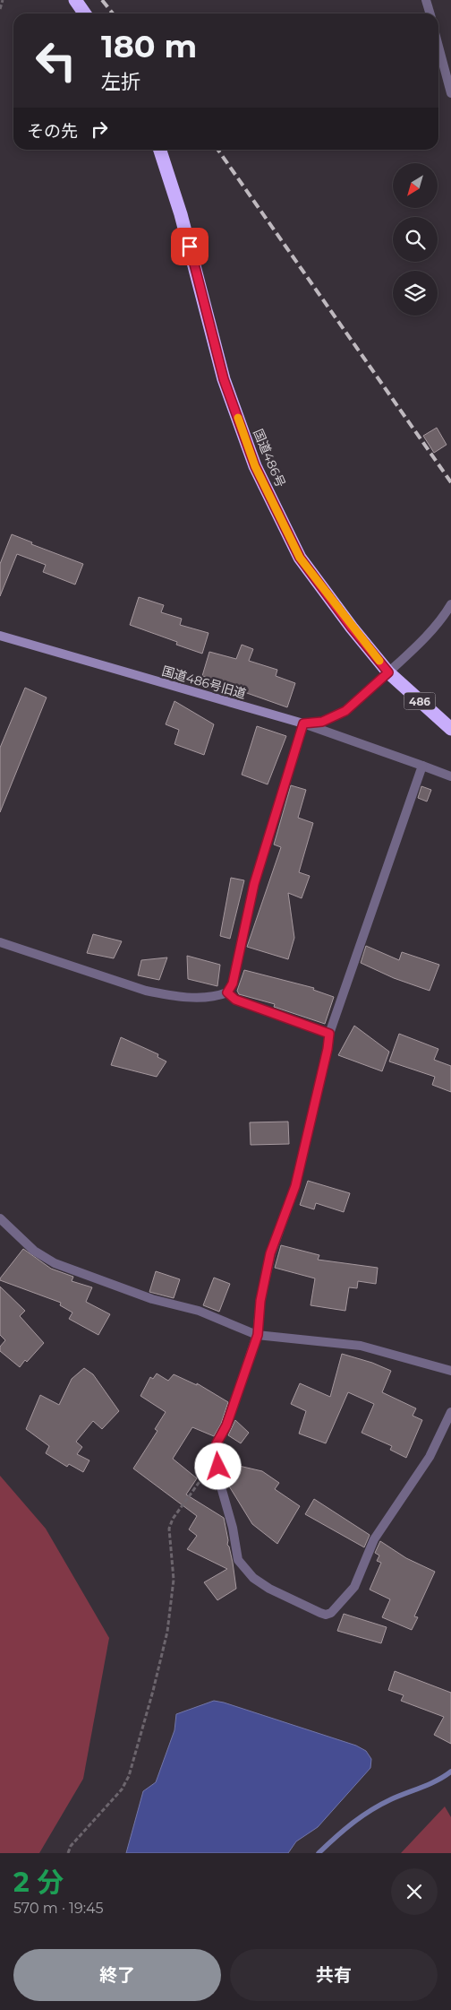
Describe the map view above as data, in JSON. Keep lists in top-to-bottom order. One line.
{"streets":{"highway":["国道486号","486"],"street":["国道486号旧道"]},"crossings":[["国道486号","国道486号旧道"]],"north":"bottom left","page":{"turn":["180 m","左折"],"then":"その先","heading":["2 分","570 m · 19:45"],"buttons":["終了","共有"]}}
